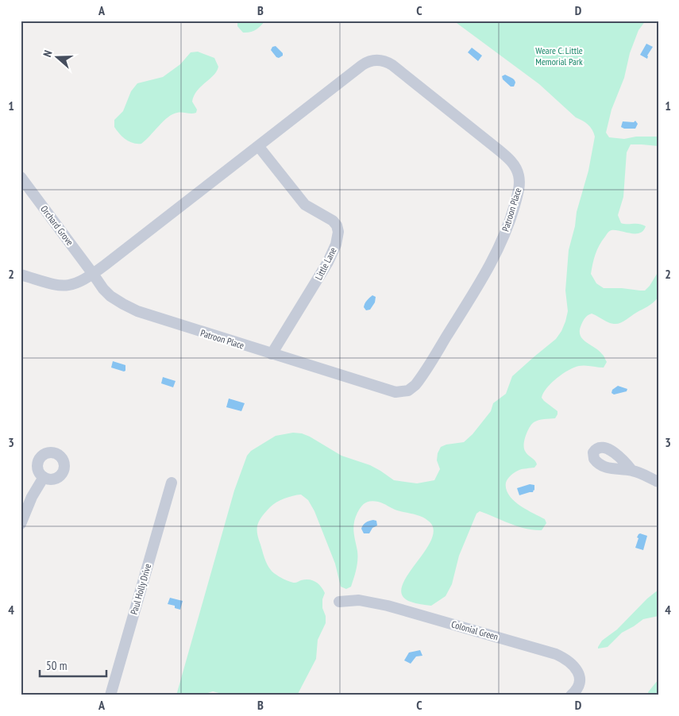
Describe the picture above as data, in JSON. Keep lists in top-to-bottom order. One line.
{"streets":{"street":["Patroon Place","Orchard Grove","Little Lane","Paul Holly Drive","Colonial Green"]},"crossings":[["Patroon Place","Orchard Grove"],["Patroon Place","Little Lane"]],"parks":["Weare C. Little Memorial Park"],"scale_bar":"50 m","north":"left","grid":{"columns":["A","B","C","D"],"rows":["1","2","3","4"]}}
